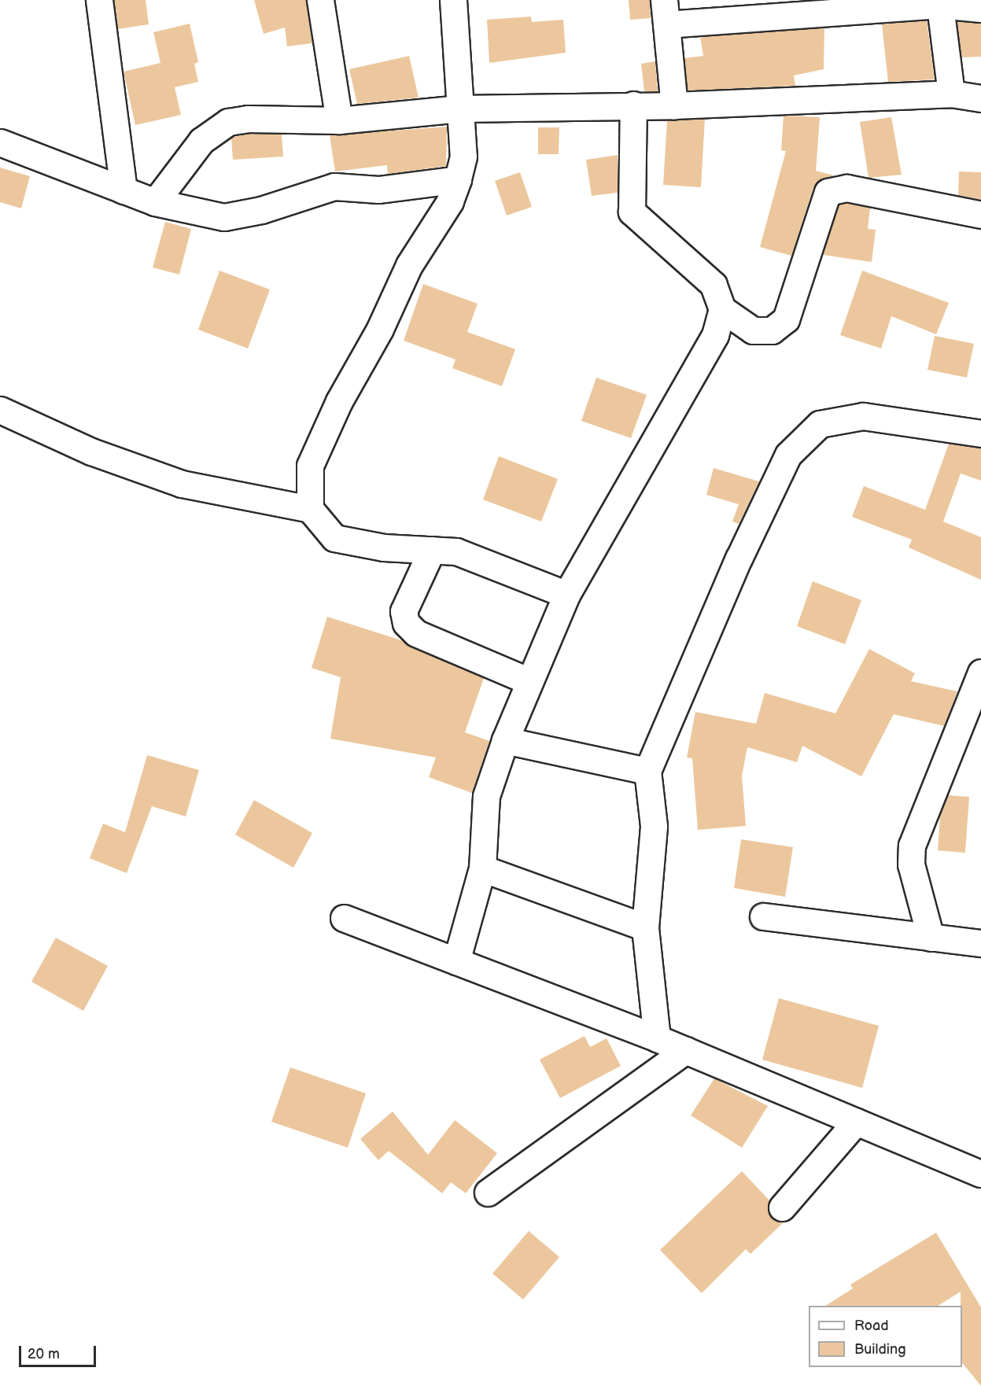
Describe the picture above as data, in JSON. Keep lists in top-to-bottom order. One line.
{"legend":["Road","Building"],"scale_bar":"20 m"}
